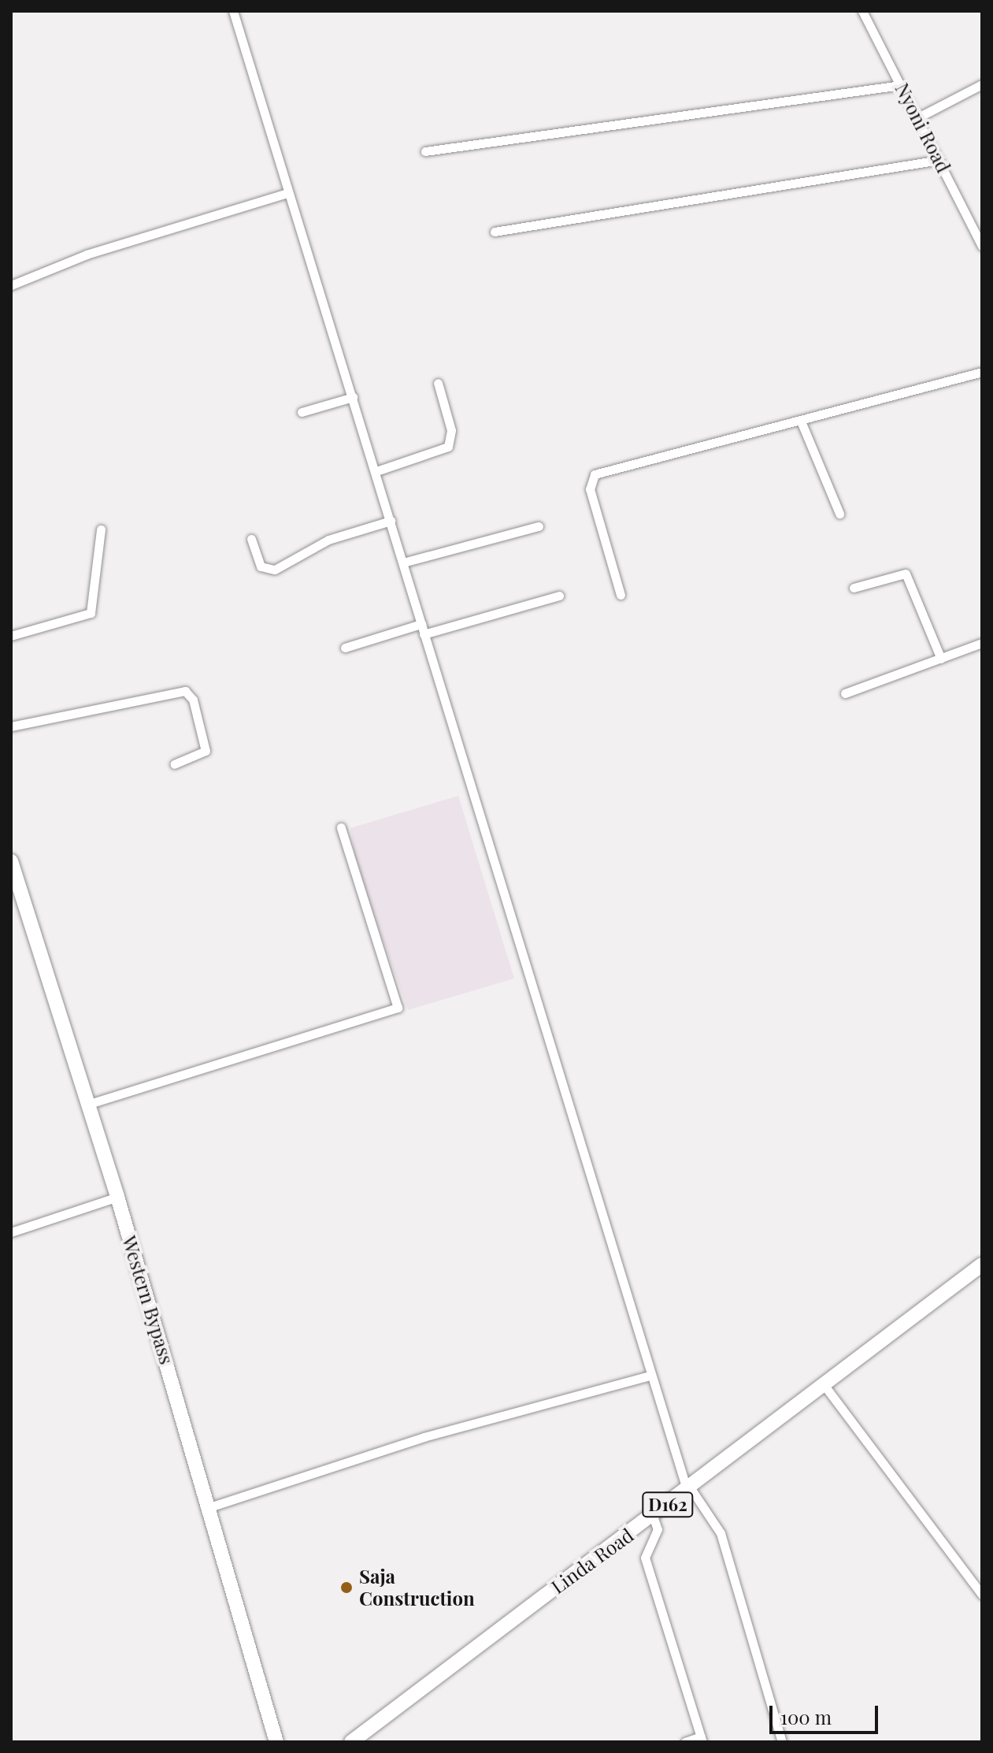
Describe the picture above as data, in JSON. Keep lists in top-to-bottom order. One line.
{"streets":{"main road":["Western Bypass","D162","Linda Road"],"street":["Nyoni Road"]},"places":["Saja Construction"],"scale_bar":"100 m"}
